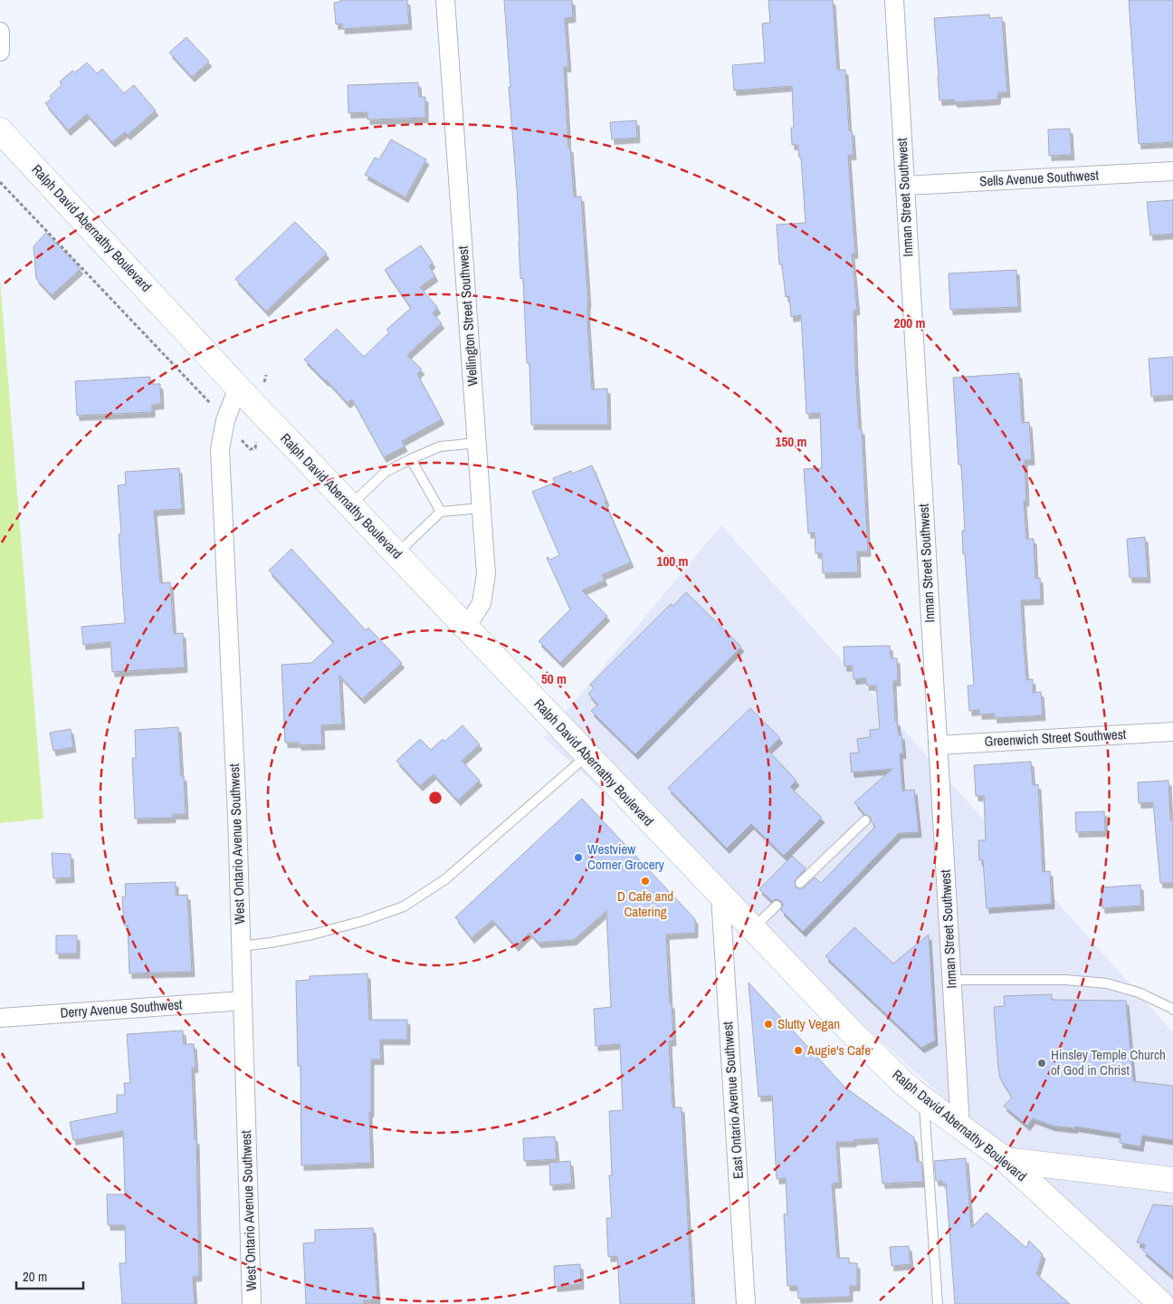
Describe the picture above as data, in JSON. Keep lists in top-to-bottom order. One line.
{"streets":{"main road":["Ralph David Abernathy Boulevard"],"street":["Sells Avenue Southwest","Inman Street Southwest","Wellington Street Southwest","Greenwich Street Southwest","West Ontario Avenue Southwest","Derry Avenue Southwest","East Ontario Avenue Southwest"]},"crossings":[["Sells Avenue Southwest","Inman Street Southwest"],["Inman Street Southwest","Ralph David Abernathy Boulevard"],["Inman Street Southwest","Greenwich Street Southwest"],["Ralph David Abernathy Boulevard","Wellington Street Southwest"],["Ralph David Abernathy Boulevard","West Ontario Avenue Southwest"],["Ralph David Abernathy Boulevard","East Ontario Avenue Southwest"],["West Ontario Avenue Southwest","Derry Avenue Southwest"]],"places":["Westview Corner Grocery","D Cafe and Catering","Slutty Vegan","Augie's Cafe","Hinsley Temple Church of God in Christ"],"scale_bar":"20 m","rings":["200 m","150 m","100 m","50 m"]}
